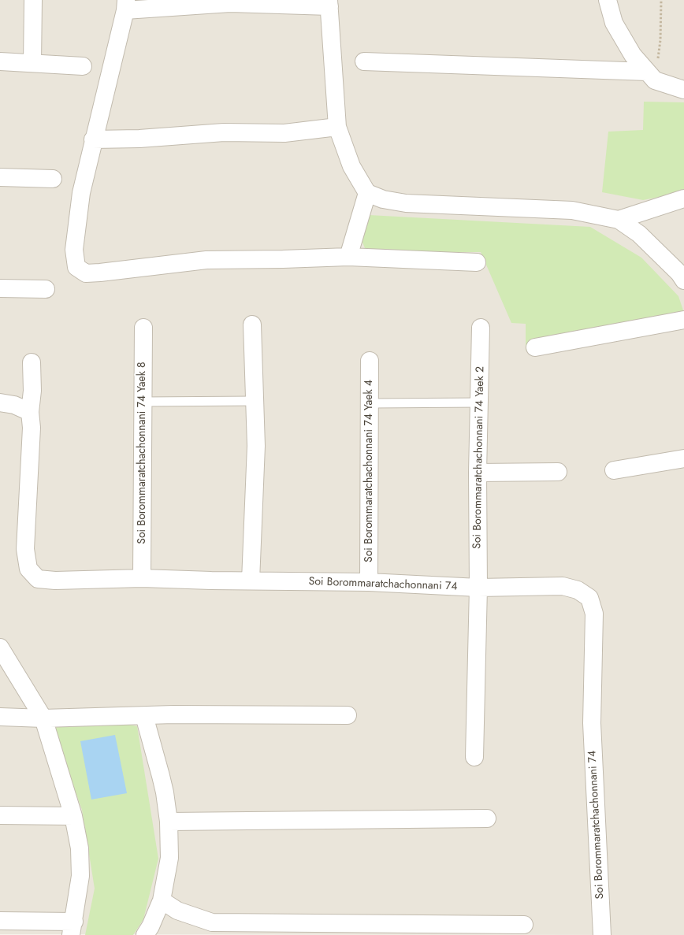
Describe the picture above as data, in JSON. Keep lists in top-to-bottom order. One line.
{"streets":{"street":["Soi Borommaratchachonnani 74 Yaek 8","Soi Borommaratchachonnani 74 Yaek 2","Soi Borommaratchachonnani 74 Yaek 4","Soi Borommaratchachonnani 74"]},"crossings":[["Soi Borommaratchachonnani 74 Yaek 8","Soi Borommaratchachonnani 74"],["Soi Borommaratchachonnani 74 Yaek 2","Soi Borommaratchachonnani 74"],["Soi Borommaratchachonnani 74 Yaek 4","Soi Borommaratchachonnani 74"]]}
